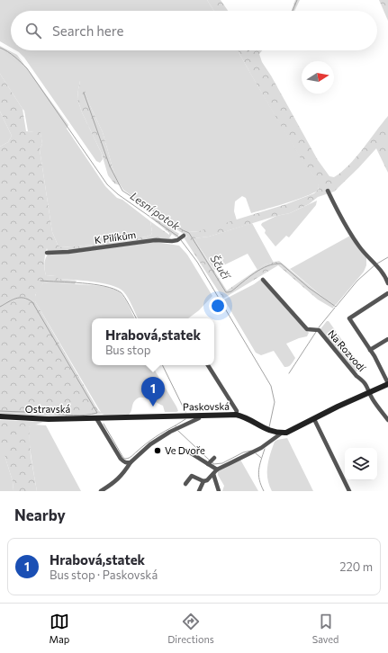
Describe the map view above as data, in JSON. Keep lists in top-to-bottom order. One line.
{"streets":{"street":["K Pilíkům","Na Rozvodí","Paskovská","Ostravská"]},"crossings":[["Na Rozvodí","Paskovská"],["Paskovská","Ostravská"]],"water":["Lesní potok","Ščučí"],"places":["Ve Dvoře"],"north":"right","page":{"search":"Search here","popup":["Hrabová,statek","Bus stop"],"pins":"1","heading":"Nearby","list":[{"mark":"1","name":"Hrabová,statek","note":"Bus stop · Paskovská","value":"220 m"}],"nav":["Map","Directions","Saved"]}}
